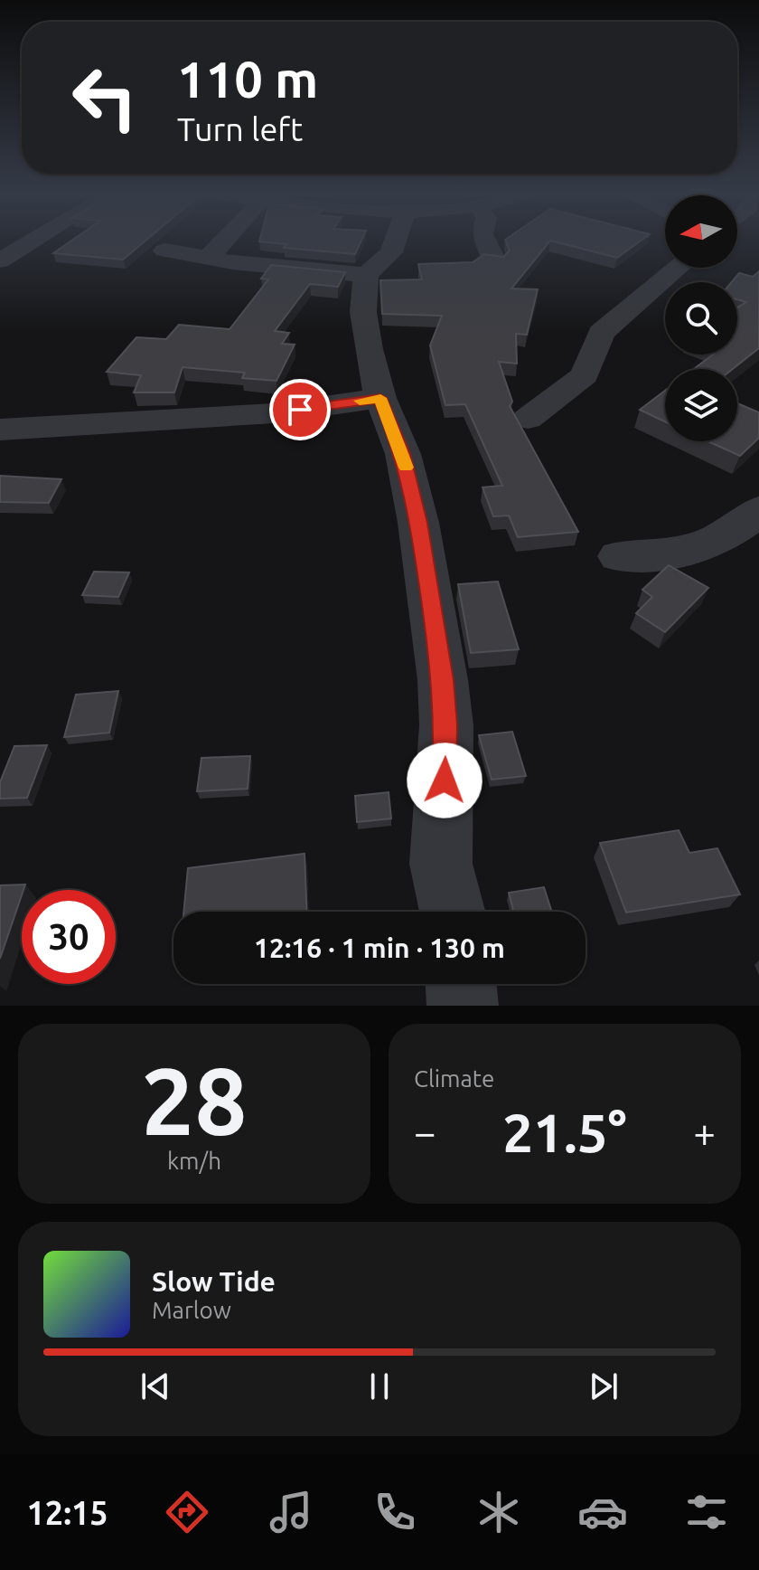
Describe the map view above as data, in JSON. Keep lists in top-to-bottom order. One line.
{"north":"left","page":{"turn":["110 m","Turn left"],"limit":"30","trip":"12:16 · 1 min · 130 m","tile":[["28","km/h"],"Climate"],"heat":["−","21.5°","+"],"song":["Slow Tide","Marlow"],"tabs":"12:15"}}
